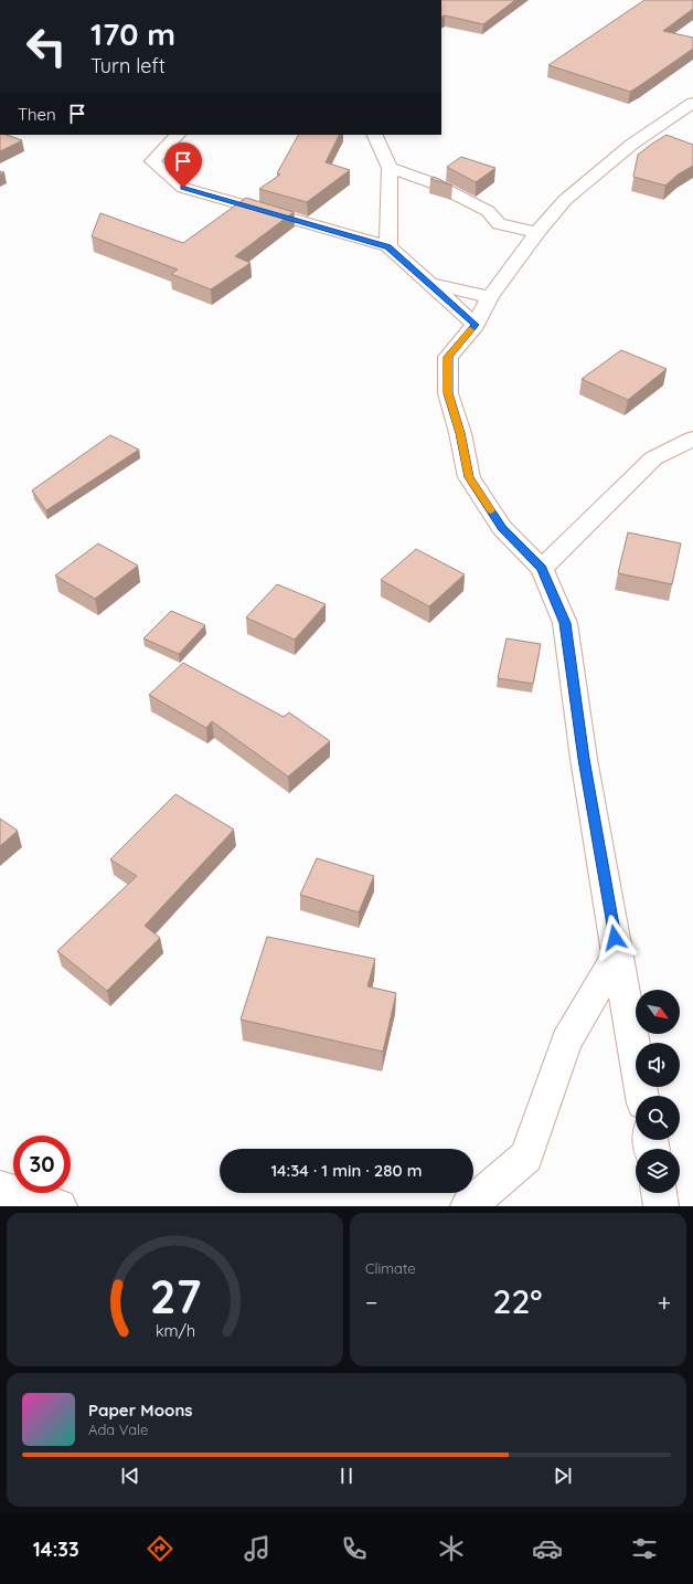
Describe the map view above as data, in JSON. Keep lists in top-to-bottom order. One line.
{"north":"bottom right","page":{"turn":["170 m","Turn left"],"then":"Then","limit":"30","trip":"14:34 · 1 min · 280 m","tile":"Climate","heat":["−","22°","+"],"song":["Paper Moons","Ada Vale"],"tabs":"14:33","gauge":["27","km/h"]}}
